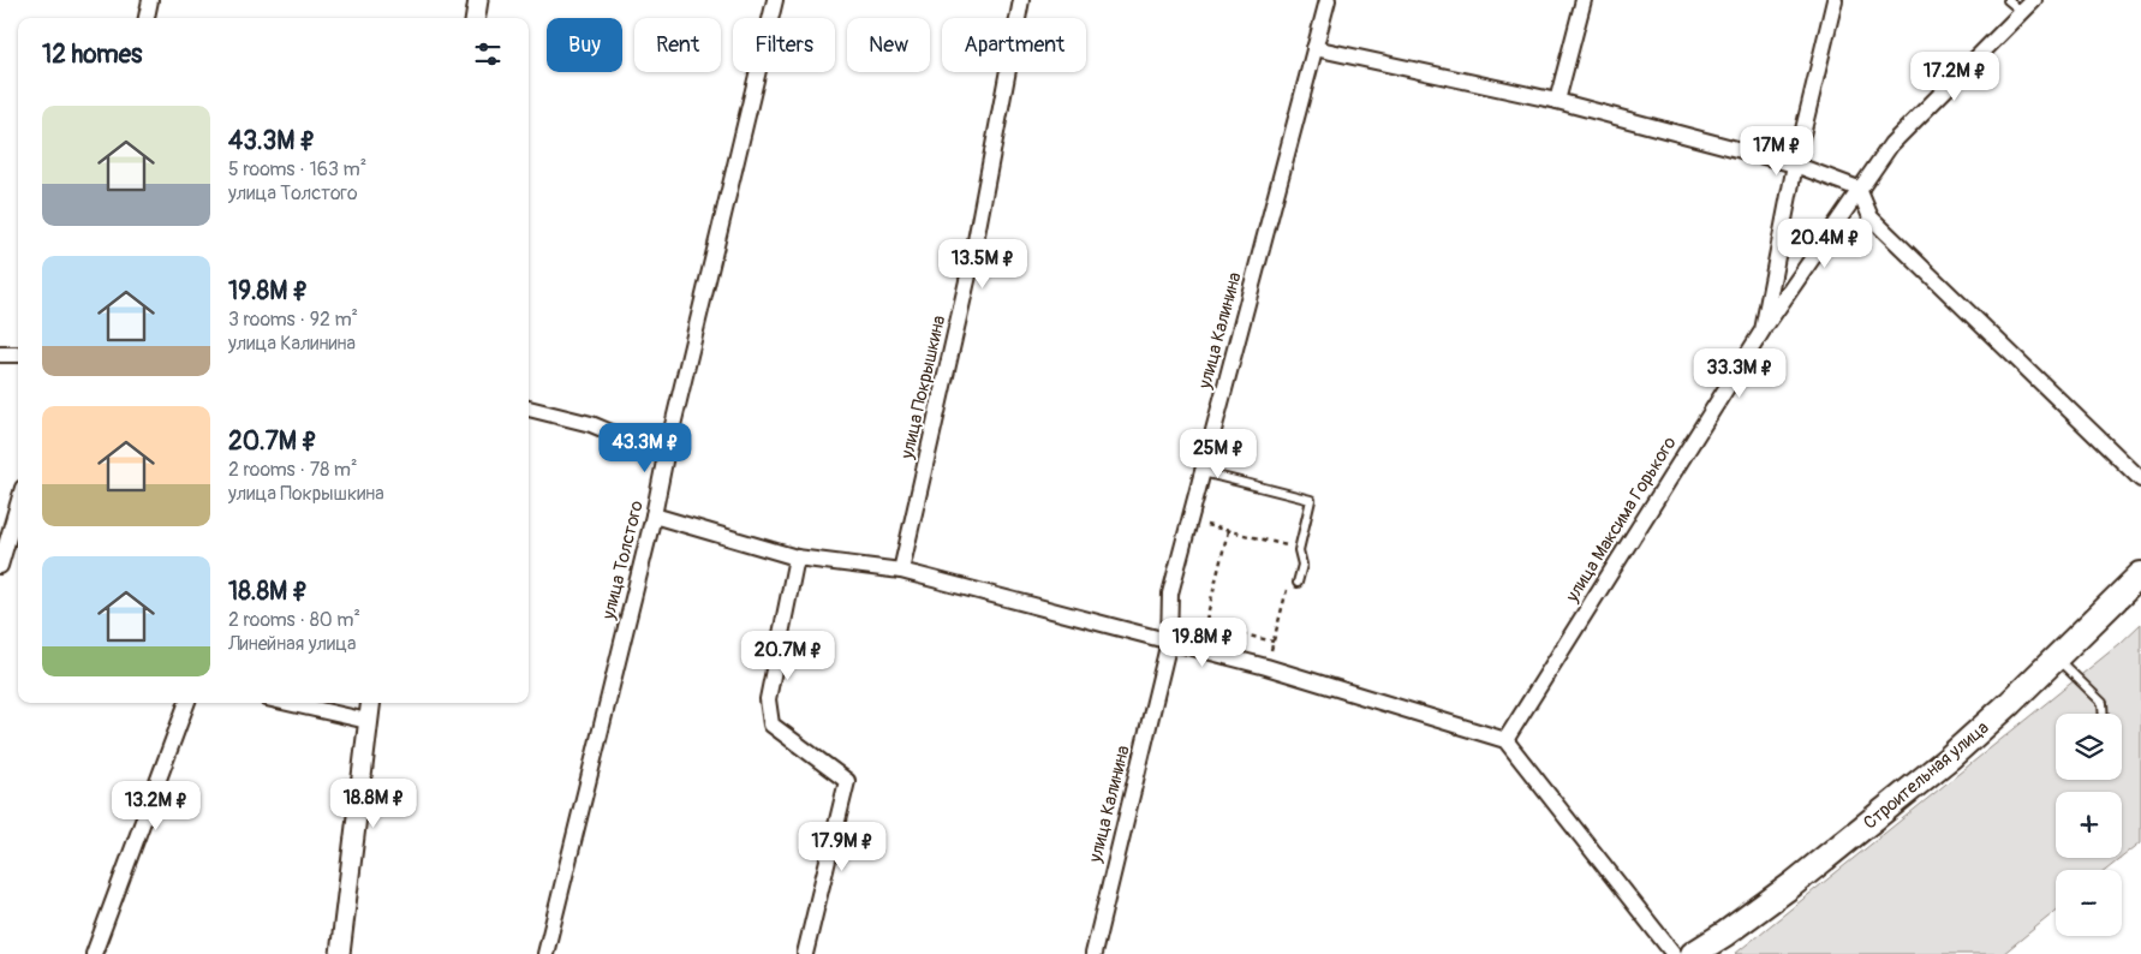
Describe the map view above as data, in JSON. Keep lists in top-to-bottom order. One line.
{"streets":{"main road":["Строительная улица"],"street":["улица Калинина","улица Покрышкина","улица Максима Горького","улица Толстого"]},"page":{"chip":["Buy","Rent","Filters","New","Apartment"],"heading":"12 homes","price":["17.2M ₽","17M ₽","20.4M ₽","13.5M ₽","33.3M ₽","43.3M ₽","25M ₽","19.8M ₽","20.7M ₽","18.8M ₽","13.2M ₽","17.9M ₽"],"list":[{"name":"43.3M ₽","note":"5 rooms · 163 m² · улица Толстого"},{"name":"19.8M ₽","note":"3 rooms · 92 m² · улица Калинина"},{"name":"20.7M ₽","note":"2 rooms · 78 m² · улица Покрышкина"},{"name":"18.8M ₽","note":"2 rooms · 80 m² · Линейная улица"}],"map_buttons":["+","−"]}}
